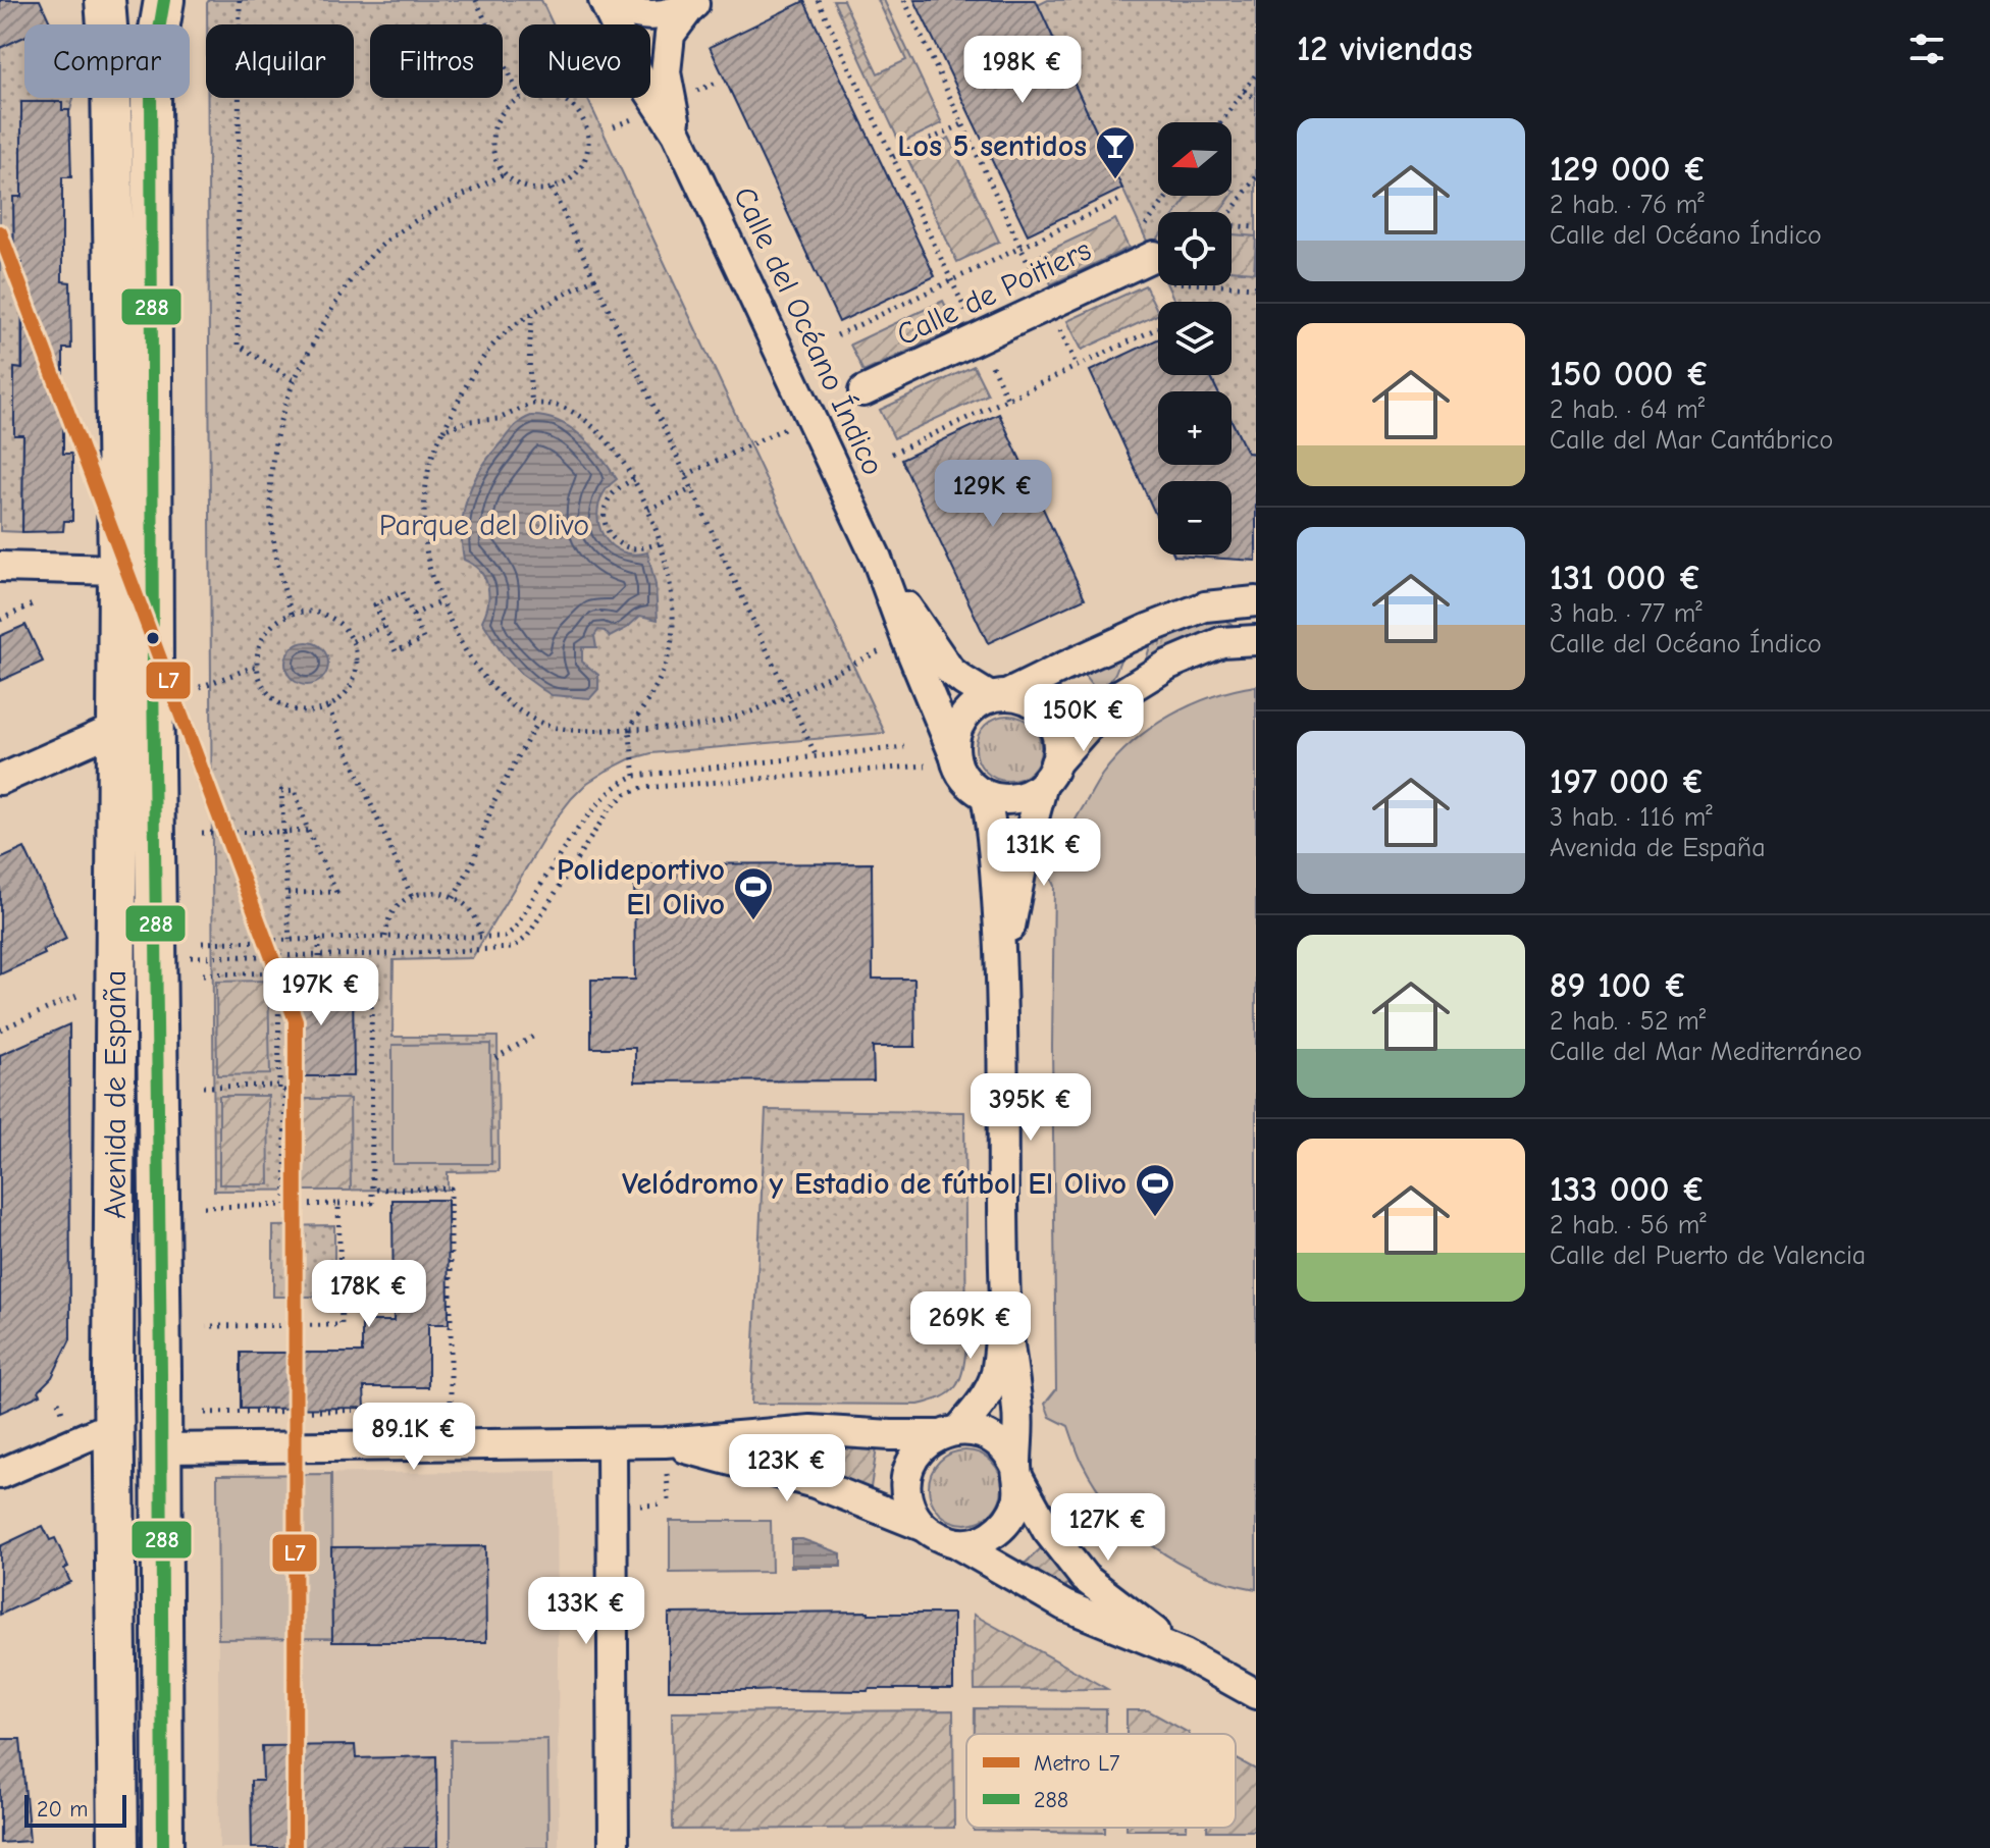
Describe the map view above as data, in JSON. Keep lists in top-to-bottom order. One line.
{"streets":{"main road":["Avenida de España"],"street":["Calle de Poitiers","Calle del Océano Índico"]},"parks":["Parque del Olivo"],"places":{"bar":["Los 5 sentidos"],"sports":["Polideportivo El Olivo","Velódromo y Estadio de fútbol El Olivo"]},"lines":["transit line 288","metro line L7"],"legend":["Metro L7","288"],"scale_bar":"20 m","north":"left","page":{"heading":"12 viviendas","chip":["Comprar","Alquilar","Filtros","Nuevo"],"price":["198K €","129K €","150K €","131K €","197K €","395K €","178K €","269K €","89.1K €","123K €","127K €","133K €"],"list":[{"name":"129 000 €","note":"2 hab. · 76 m² · Calle del Océano Índico"},{"name":"150 000 €","note":"2 hab. · 64 m² · Calle del Mar Cantábrico"},{"name":"131 000 €","note":"3 hab. · 77 m² · Calle del Océano Índico"},{"name":"197 000 €","note":"3 hab. · 116 m² · Avenida de España"},{"name":"89 100 €","note":"2 hab. · 52 m² · Calle del Mar Mediterráneo"},{"name":"133 000 €","note":"2 hab. · 56 m² · Calle del Puerto de Valencia"}],"map_buttons":["+","−"],"scale":"20 m"}}
